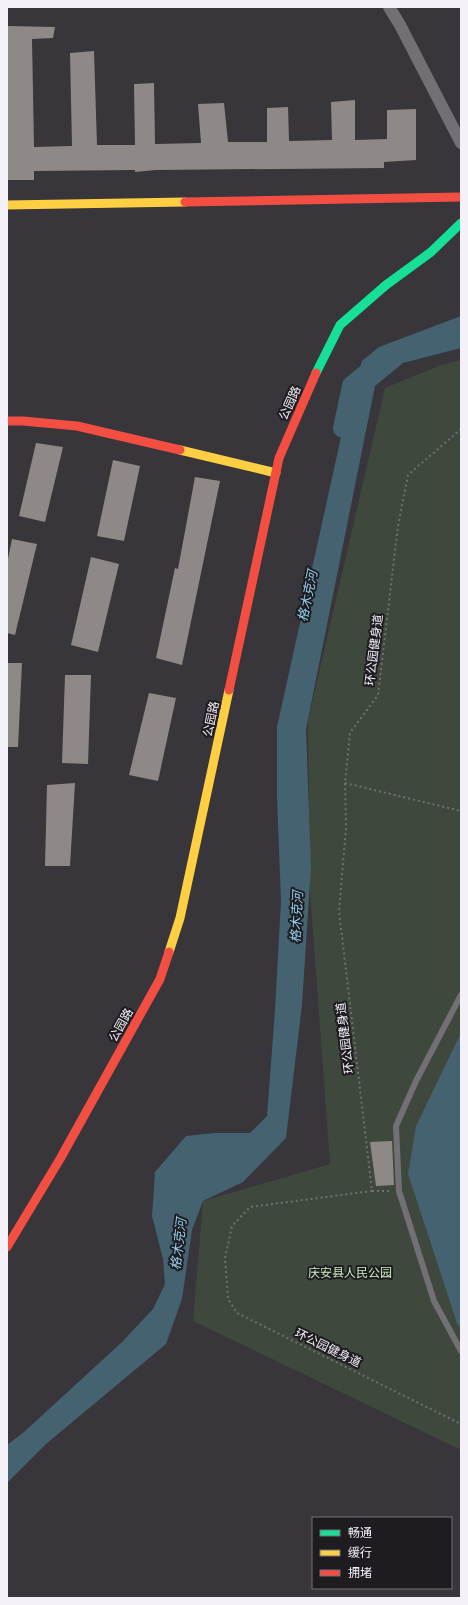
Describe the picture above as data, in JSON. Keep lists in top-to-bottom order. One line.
{"streets":{"street":["公园路"],"path":["环公园健身道"]},"water":["格木克河"],"parks":["庆安县人民公园"],"legend":["畅通","缓行","拥堵"]}
